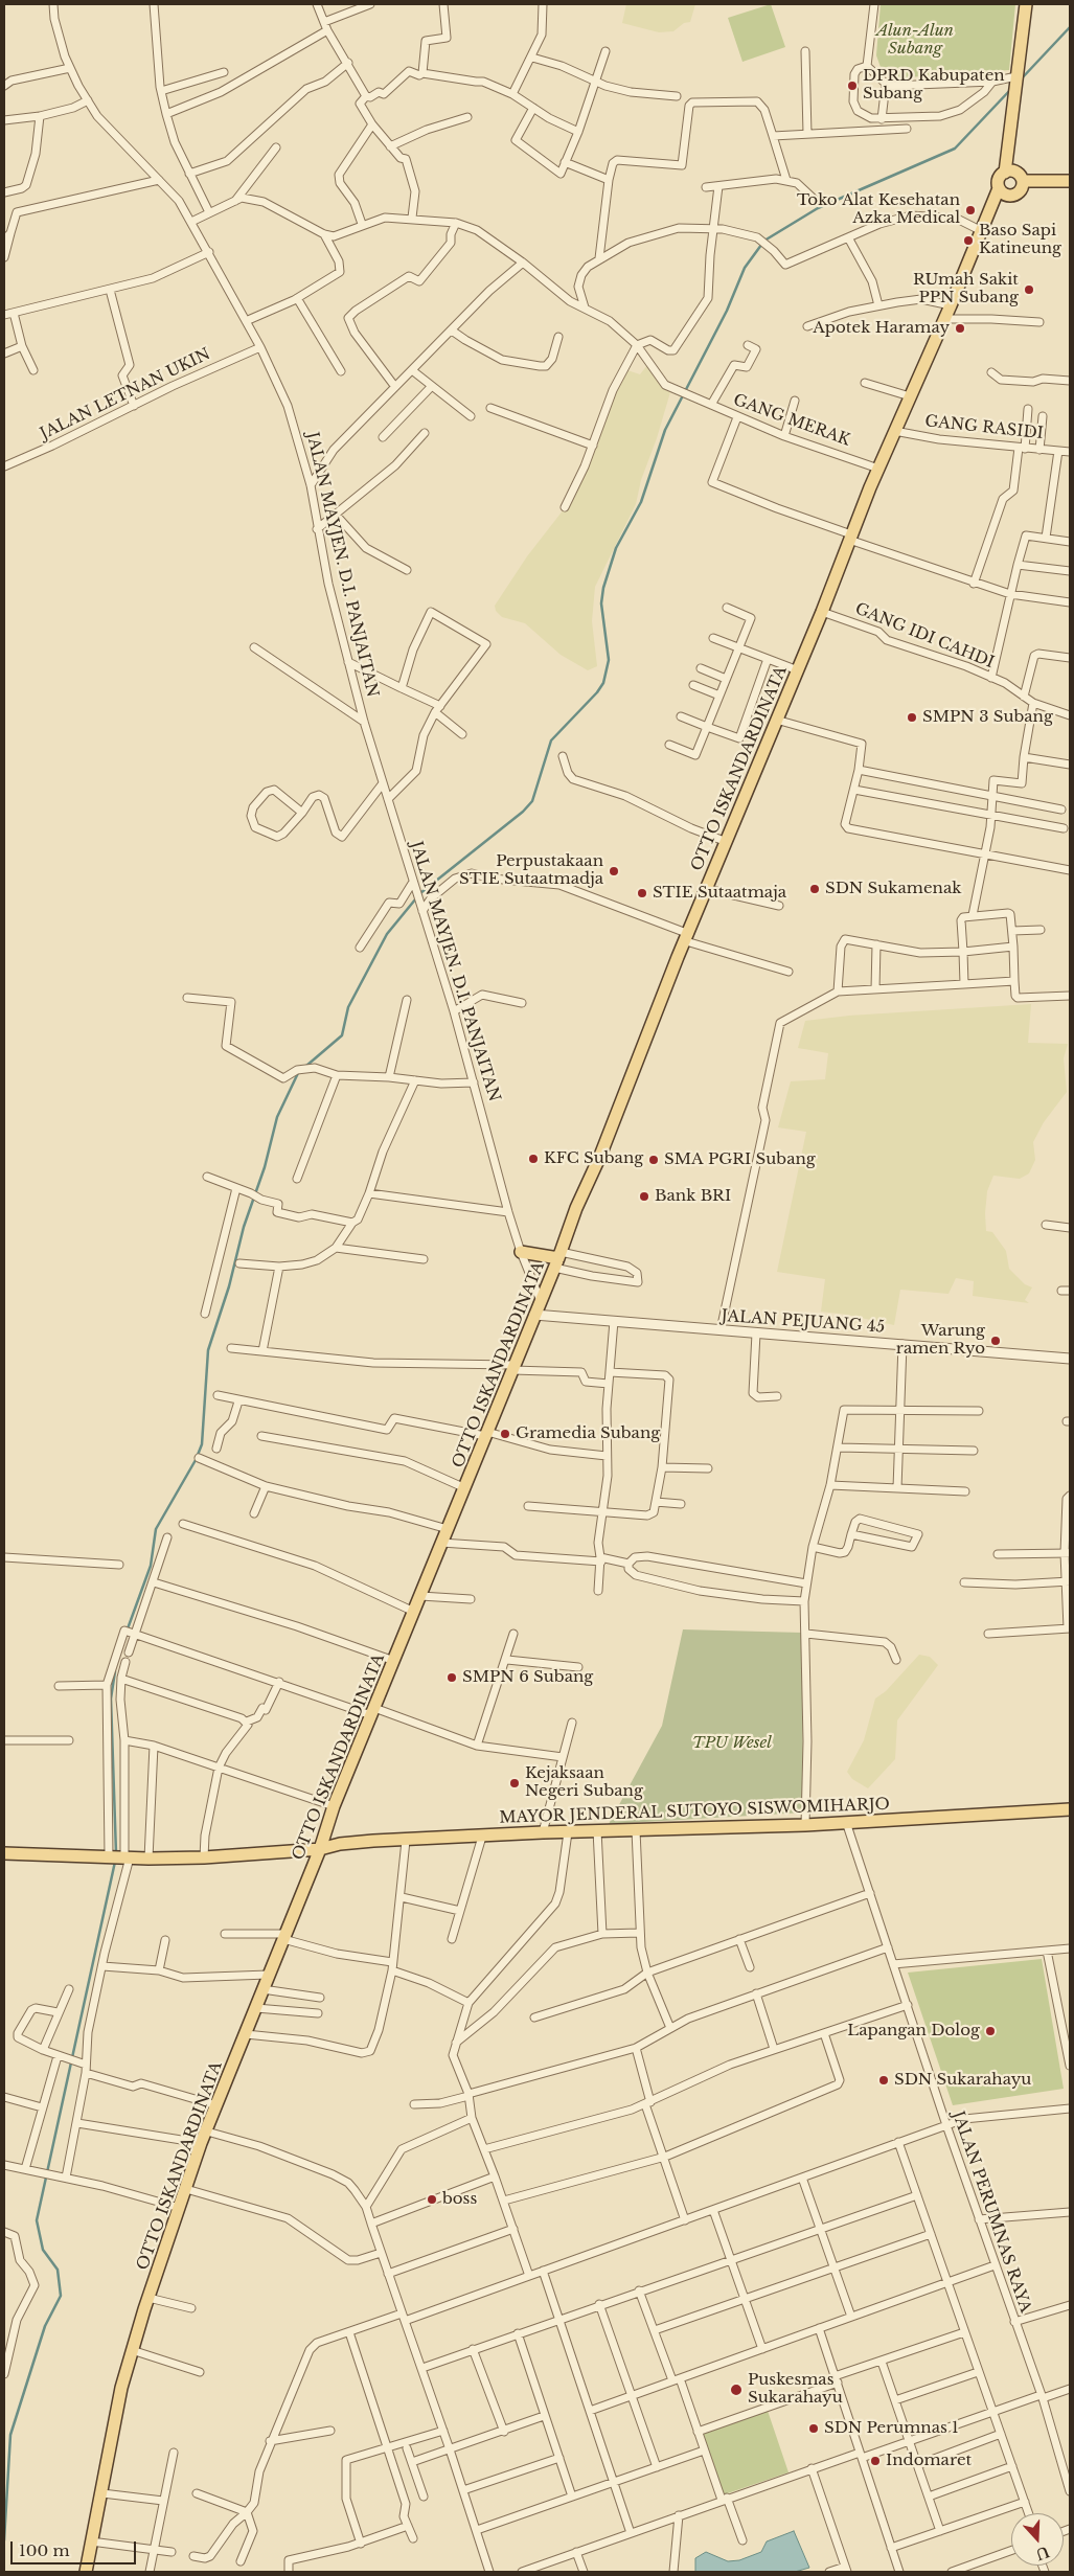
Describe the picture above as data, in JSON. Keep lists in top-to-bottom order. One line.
{"streets":{"main road":["OTTO ISKANDARDINATA","MAYOR JENDERAL SUTOYO SISWOMIHARJO"],"street":["JALAN LETNAN UKIN","GANG MERAK","GANG RASIDI","JALAN MAYJEN. D.I. PANJAITAN","GANG IDI CAHDI","JALAN PEJUANG 45","JALAN PERUMNAS RAYA"]},"crossings":[["JALAN LETNAN UKIN","JALAN MAYJEN. D.I. PANJAITAN"],["GANG MERAK","OTTO ISKANDARDINATA"],["GANG RASIDI","OTTO ISKANDARDINATA"],["JALAN MAYJEN. D.I. PANJAITAN","OTTO ISKANDARDINATA"],["GANG IDI CAHDI","OTTO ISKANDARDINATA"],["OTTO ISKANDARDINATA","JALAN PEJUANG 45"],["OTTO ISKANDARDINATA","MAYOR JENDERAL SUTOYO SISWOMIHARJO"],["MAYOR JENDERAL SUTOYO SISWOMIHARJO","JALAN PERUMNAS RAYA"]],"parks":["Alun-Alun Subang","TPU Wesel"],"places":["DPRD Kabupaten Subang","Toko Alat Kesehatan Azka Medical","Baso Sapi Katineung","RUmah Sakit PPN Subang","Apotek Haramay","SMPN 3 Subang","Perpustakaan STIE Sutaatmadja","SDN Sukamenak","STIE Sutaatmaja","KFC Subang","SMA PGRI Subang","Bank BRI","Warung ramen Ryo","Gramedia Subang","SMPN 6 Subang","Kejaksaan Negeri Subang","Lapangan Dolog","SDN Sukarahayu","boss","Puskesmas Sukarahayu","SDN Perumnas 1","Indomaret"],"scale_bar":"100 m","north":"bottom"}
